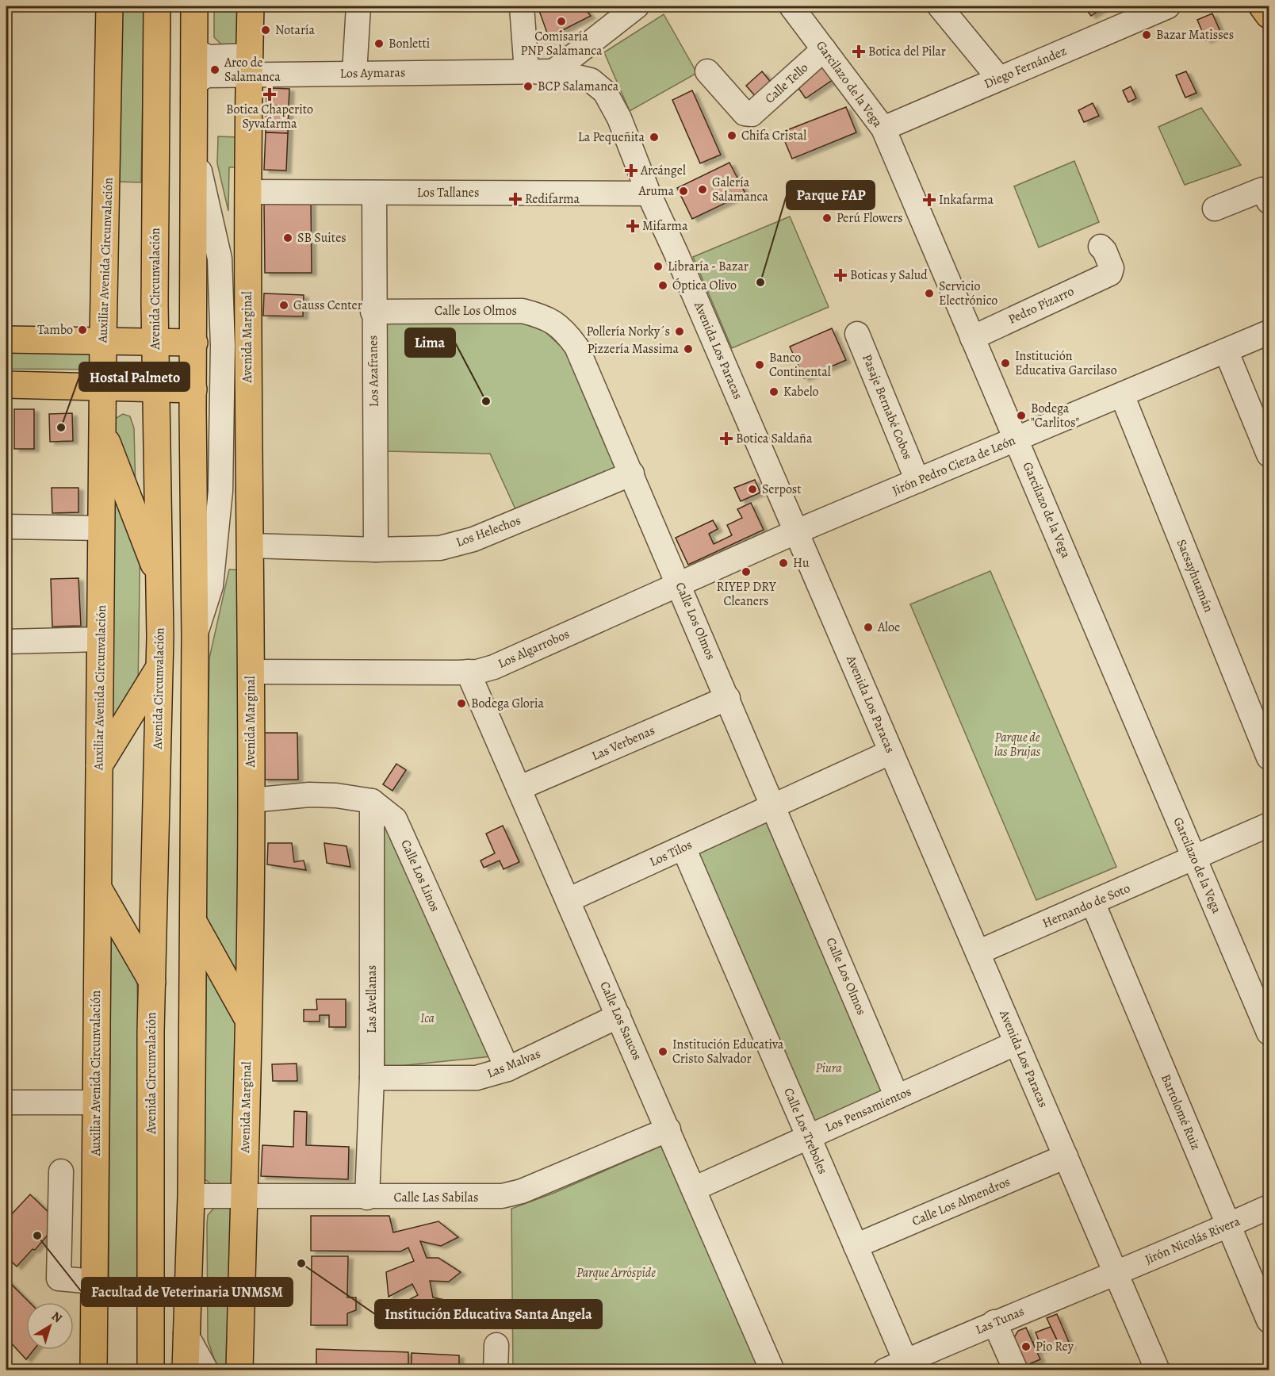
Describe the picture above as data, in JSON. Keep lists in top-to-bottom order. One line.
{"streets":{"main road":["Auxiliar Avenida Circunvalación","Avenida Circunvalación","Avenida Marginal"],"street":["Diego Fernández","Los Aymaras","Calle Tello","Garcilazo de la Vega","Los Tallanes","Pedro Pizarro","Calle Los Olmos","Avenida Los Paracas","Los Azafranes","Pasaje Bernabé Cobos","Jirón Pedro Cieza de León","Los Helechos","Sacsayhuamán","Los Algarrobos","Las Verbenas","Los Tilos","Calle Los Linos","Hernando de Soto","Las Avellanas","Calle Los Saucos","Las Malvas","Los Pensamientos","Bartolomé Ruiz","Calle Los Treboles","Calle Las Sabilas","Calle Los Almendros","Jirón Nicolás Rivera","Las Tunas"]},"crossings":[["Diego Fernández","Garcilazo de la Vega"],["Los Aymaras","Avenida Marginal"],["Los Aymaras","Avenida Los Paracas"],["Calle Tello","Garcilazo de la Vega"],["Garcilazo de la Vega","Pedro Pizarro"],["Garcilazo de la Vega","Jirón Pedro Cieza de León"],["Garcilazo de la Vega","Hernando de Soto"],["Los Tallanes","Avenida Marginal"],["Los Tallanes","Avenida Los Paracas"],["Los Tallanes","Los Azafranes"],["Calle Los Olmos","Los Azafranes"],["Calle Los Olmos","Los Helechos"],["Calle Los Olmos","Los Algarrobos"],["Calle Los Olmos","Las Verbenas"],["Calle Los Olmos","Los Tilos"],["Calle Los Olmos","Los Pensamientos"],["Avenida Marginal","Los Helechos"],["Avenida Marginal","Los Algarrobos"],["Avenida Marginal","Calle Los Linos"],["Avenida Marginal","Calle Las Sabilas"],["Avenida Los Paracas","Jirón Pedro Cieza de León"],["Avenida Los Paracas","Los Algarrobos"],["Avenida Los Paracas","Los Tilos"],["Avenida Los Paracas","Hernando de Soto"],["Avenida Los Paracas","Los Pensamientos"],["Avenida Los Paracas","Calle Los Almendros"],["Avenida Los Paracas","Jirón Nicolás Rivera"],["Avenida Los Paracas","Las Tunas"],["Los Azafranes","Los Helechos"],["Pasaje Bernabé Cobos","Jirón Pedro Cieza de León"],["Jirón Pedro Cieza de León","Sacsayhuamán"],["Jirón Pedro Cieza de León","Los Algarrobos"],["Los Algarrobos","Calle Los Saucos"],["Las Verbenas","Calle Los Saucos"],["Los Tilos","Calle Los Saucos"],["Los Tilos","Calle Los Treboles"],["Calle Los Linos","Las Avellanas"],["Calle Los Linos","Las Malvas"],["Hernando de Soto","Bartolomé Ruiz"],["Las Avellanas","Las Malvas"],["Las Avellanas","Calle Las Sabilas"],["Calle Los Saucos","Las Malvas"],["Calle Los Saucos","Los Pensamientos"],["Calle Los Saucos","Calle Las Sabilas"],["Los Pensamientos","Calle Los Treboles"],["Bartolomé Ruiz","Jirón Nicolás Rivera"],["Calle Los Treboles","Calle Los Almendros"],["Calle Los Treboles","Las Tunas"],["Jirón Nicolás Rivera","Las Tunas"]],"parks":["Parque de las Brujas","Ica","Piura","Parque Arróspide"],"places":{"other":["Comisaría PNP Salamanca","Notaría","Bazar Matisses","Bonletti","Arco de Salamanca","BCP Salamanca","Chifa Cristal","La Pequeñita","Galería Salamanca","Aruma","Perú Flowers","SB Suites","Libraría - Bazar","Parque FAP","Óptica Olivo","Servicio Electrónico","Gauss Center","Tambo","Pollería Norky´s","Pizzería Massima","Institución Educativa Garcilaso","Banco Continental","Kabelo","Lima","Bodega \"Carlitos\"","Hostal Palmeto","Serpost","Hu","RIYEP DRY Cleaners","Aloe","Bodega Gloria","Institución Educativa Cristo Salvador","Facultad de Veterinaria UNMSM","Institución Educativa Santa Angela","Pio Rey"],"health":["Botica del Pilar","Botica Chaperito Syvafarma","Arcángel","Redifarma","Inkafarma","Mifarma","Boticas y Salud","Botica Saldaña"]},"north":"top right"}
